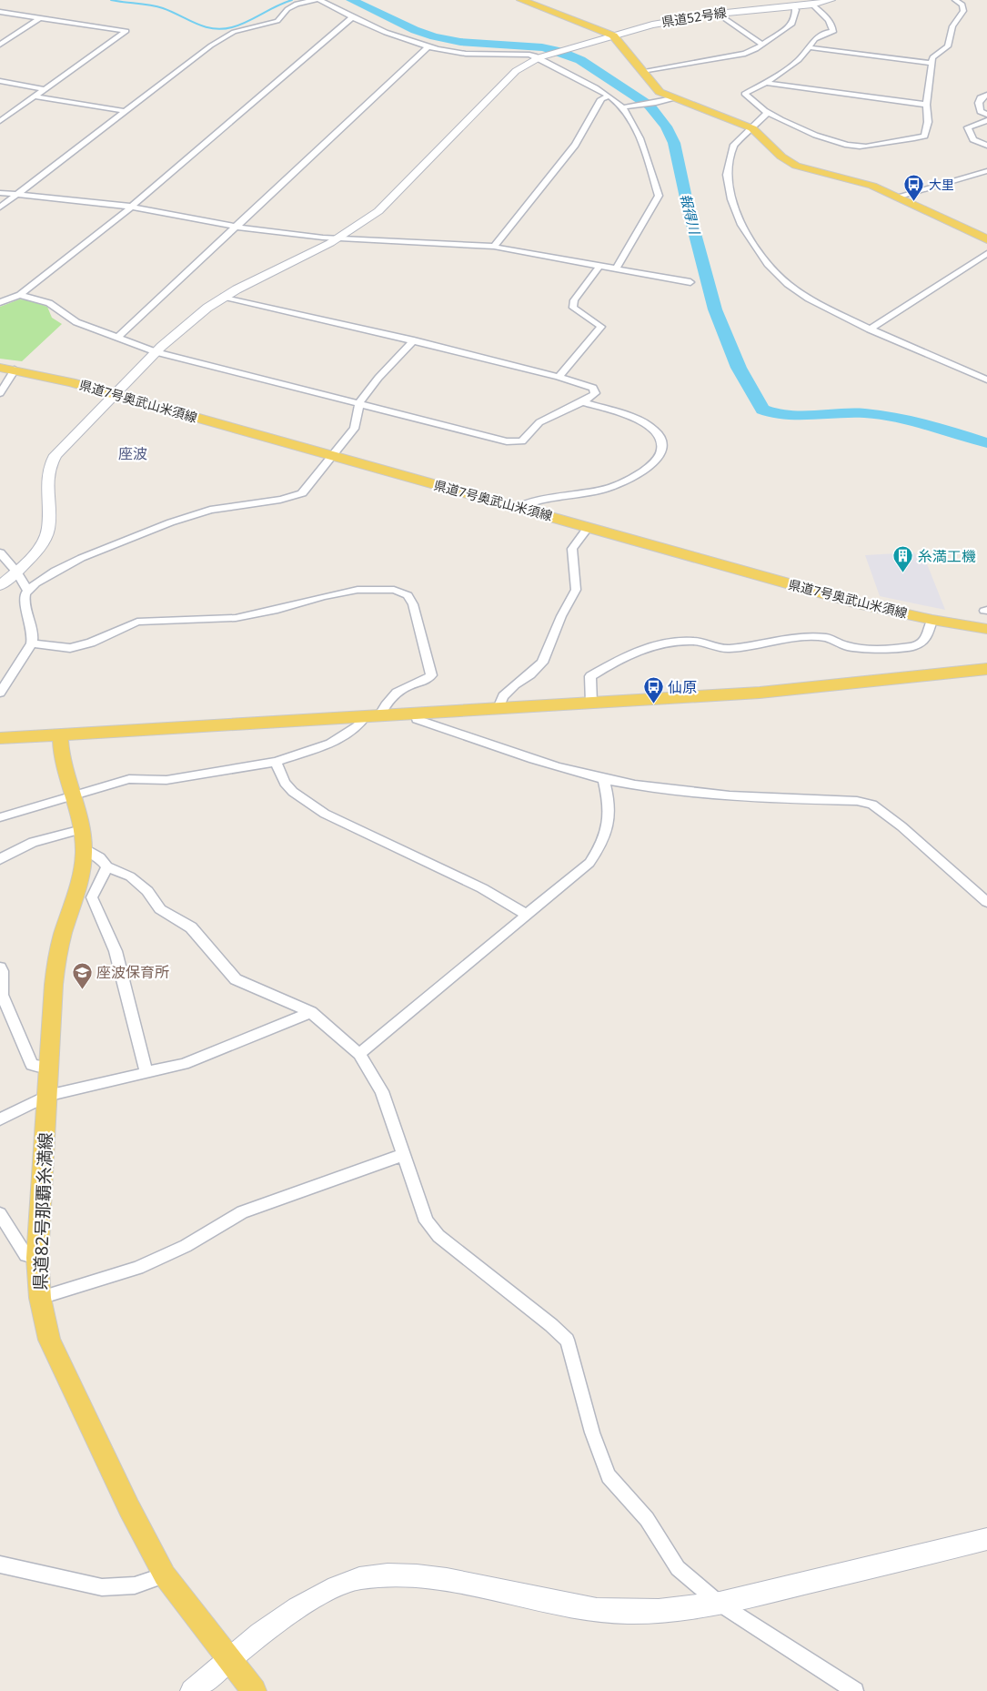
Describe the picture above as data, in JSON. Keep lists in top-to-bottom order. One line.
{"streets":{"main road":["県道7号奥武山米須線","県道82号那覇糸満線"],"street":["県道52号線"]},"crossings":[["県道52号線","県道7号奥武山米須線"]],"districts":["座波"],"water":["報得川"],"places":{"bus stop":["大里","仙原"],"building":["糸満工機"],"school or university":["座波保育所"]}}
